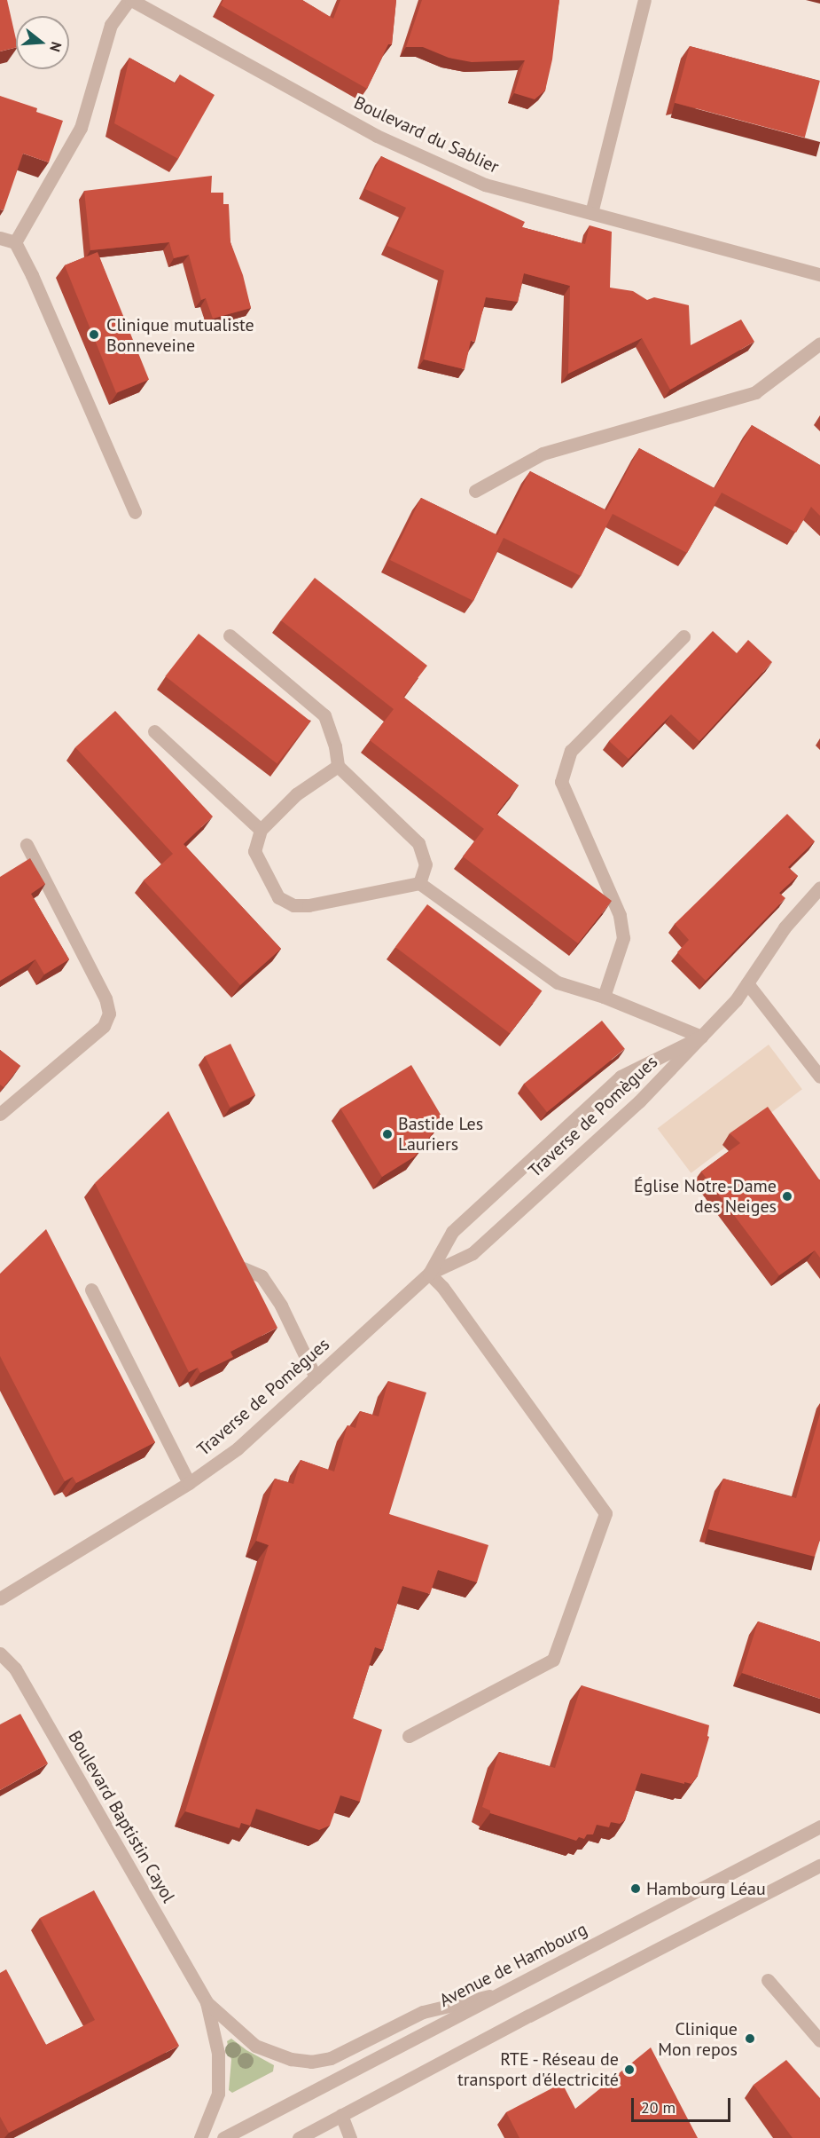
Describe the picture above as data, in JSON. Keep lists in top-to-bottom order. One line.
{"streets":{"street":["Boulevard du Sablier","Traverse de Pomègues","Boulevard Baptistin Cayol","Avenue de Hambourg"]},"crossings":[["Boulevard Baptistin Cayol","Avenue de Hambourg"]],"places":["Clinique mutualiste Bonneveine","Bastide Les Lauriers","Église Notre-Dame des Neiges","Hambourg Léau","Clinique Mon repos","RTE - Réseau de transport d'électricité"],"scale_bar":"20 m","north":"right"}
